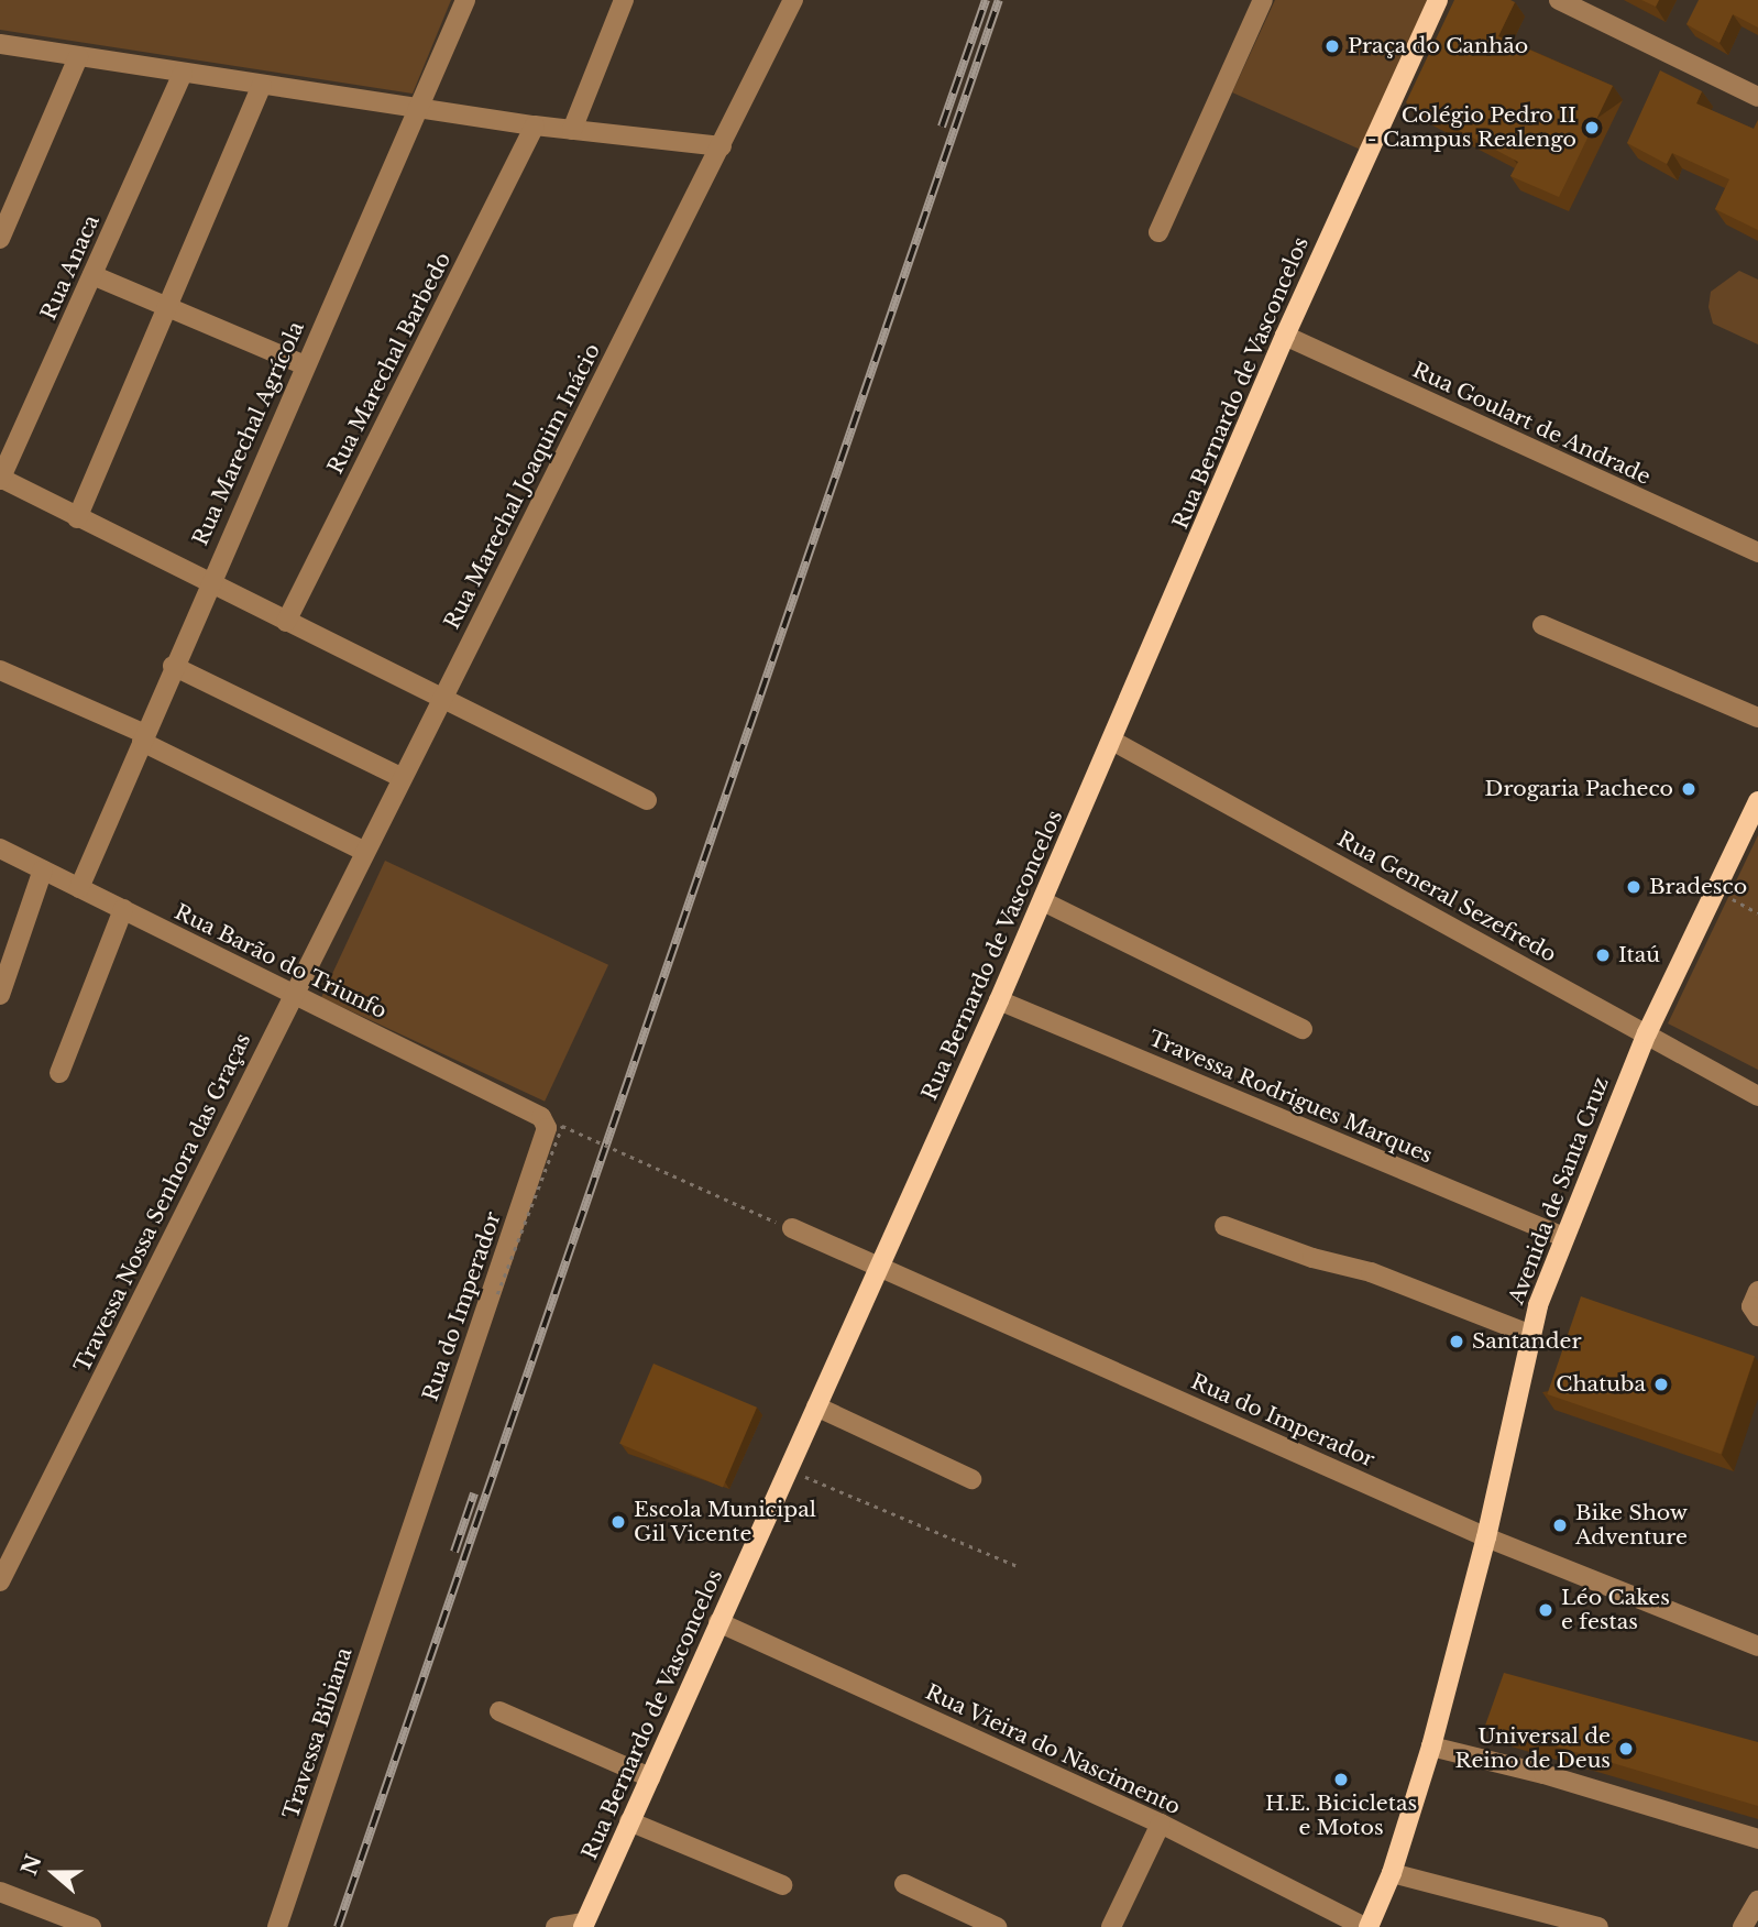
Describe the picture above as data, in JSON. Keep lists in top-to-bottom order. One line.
{"streets":{"main road":["Rua Bernardo de Vasconcelos","Avenida de Santa Cruz"],"street":["Rua Anaca","Rua Marechal Barbedo","Rua Goulart de Andrade","Rua Marechal Agrícola","Rua Marechal Joaquim Inácio","Rua General Sezefredo","Rua Barão do Triunfo","Travessa Rodrigues Marques","Travessa Nossa Senhora das Graças","Rua do Imperador","Travessa Bibiana","Rua Vieira do Nascimento"]},"crossings":[["Rua Bernardo de Vasconcelos","Rua Goulart de Andrade"],["Rua Bernardo de Vasconcelos","Rua General Sezefredo"],["Rua Bernardo de Vasconcelos","Travessa Rodrigues Marques"],["Rua Bernardo de Vasconcelos","Rua do Imperador"],["Rua Bernardo de Vasconcelos","Rua Vieira do Nascimento"],["Rua Marechal Agrícola","Rua Barão do Triunfo"],["Rua Marechal Joaquim Inácio","Rua Barão do Triunfo"],["Rua Marechal Joaquim Inácio","Travessa Nossa Senhora das Graças"],["Rua General Sezefredo","Avenida de Santa Cruz"],["Rua Barão do Triunfo","Travessa Nossa Senhora das Graças"],["Rua Barão do Triunfo","Rua do Imperador"],["Travessa Rodrigues Marques","Avenida de Santa Cruz"],["Avenida de Santa Cruz","Rua do Imperador"],["Avenida de Santa Cruz","Rua Vieira do Nascimento"],["Rua do Imperador","Travessa Bibiana"]],"places":["Praça do Canhão","Colégio Pedro II - Campus Realengo","Drogaria Pacheco","Bradesco","Itaú","Santander","Chatuba","Escola Municipal Gil Vicente","Bike Show Adventure","Léo Cakes e festas","Universal de Reino de Deus","H.E. Bicicletas e Motos"],"north":"left"}
